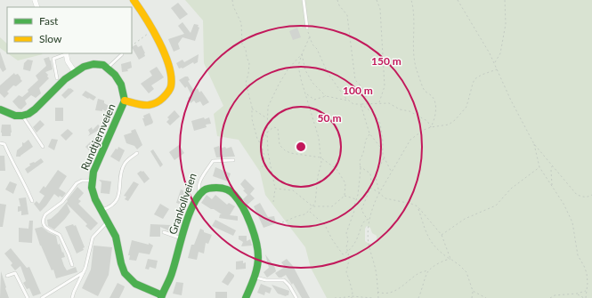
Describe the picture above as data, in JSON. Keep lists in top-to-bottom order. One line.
{"streets":{"street":["Rundtjernveien","Grankollveien"]},"crossings":[["Rundtjernveien","Grankollveien"]],"legend":["Fast","Slow"],"rings":["150 m","100 m","50 m"]}
